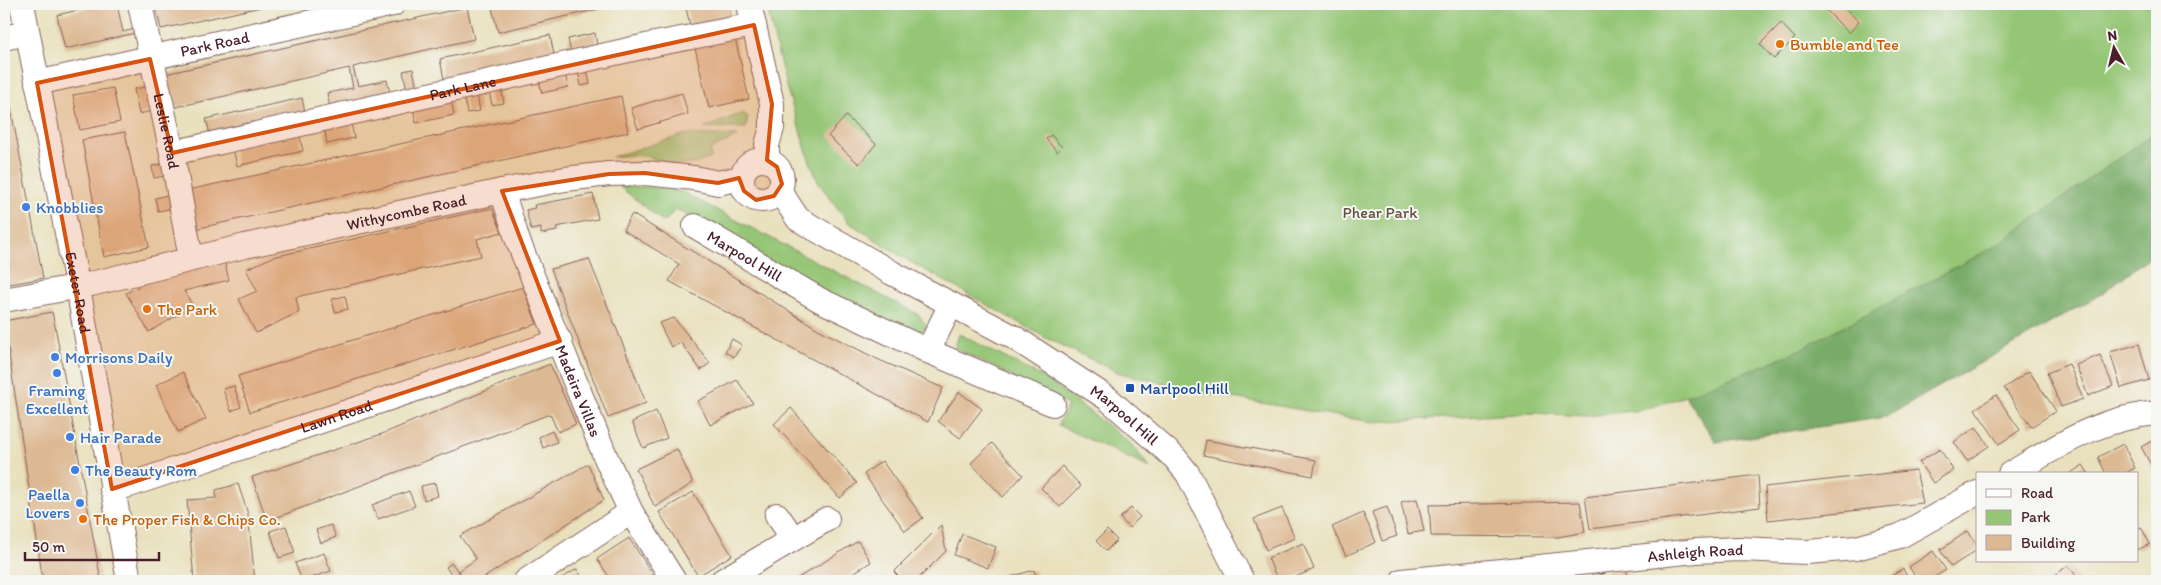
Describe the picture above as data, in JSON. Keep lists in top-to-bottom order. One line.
{"streets":{"street":["Park Road","Park Lane","Leslie Road","Withycombe Road","Marpool Hill","Exeter Road","Madeira Villas","Lawn Road","Ashleigh Road"]},"crossings":[["Park Road","Leslie Road"],["Park Road","Exeter Road"],["Park Lane","Leslie Road"],["Leslie Road","Withycombe Road"],["Withycombe Road","Marpool Hill"],["Withycombe Road","Exeter Road"],["Withycombe Road","Madeira Villas"],["Exeter Road","Lawn Road"],["Madeira Villas","Lawn Road"]],"parks":["Phear Park"],"places":{"other":["Bumble and Tee","Knobblies","The Park","Morrisons Daily","Framing Excellent","Hair Parade","The Beauty Rom","Paella Lovers","The Proper Fish & Chips Co."],"transit":["Marlpool Hill"]},"legend":["Road","Park","Building"],"scale_bar":"50 m","north":"top"}
